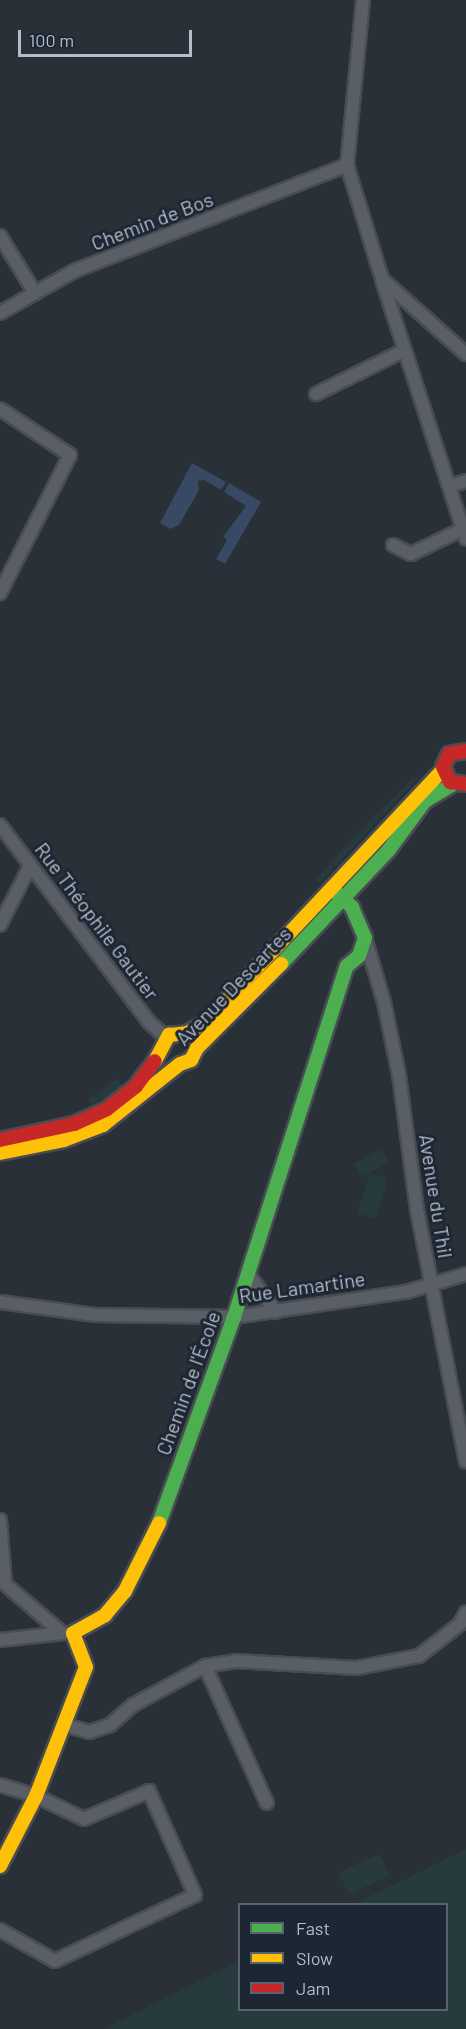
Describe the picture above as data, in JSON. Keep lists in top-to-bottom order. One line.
{"streets":{"main road":["Avenue Descartes","Chemin de l'École"],"street":["Chemin de Bos","Rue Théophile Gautier","Avenue du Thil","Rue Lamartine"]},"crossings":[["Rue Théophile Gautier","Avenue Descartes"],["Avenue du Thil","Rue Lamartine"],["Avenue du Thil","Chemin de l'École"],["Rue Lamartine","Chemin de l'École"]],"legend":["Fast","Slow","Jam"],"scale_bar":"100 m"}
